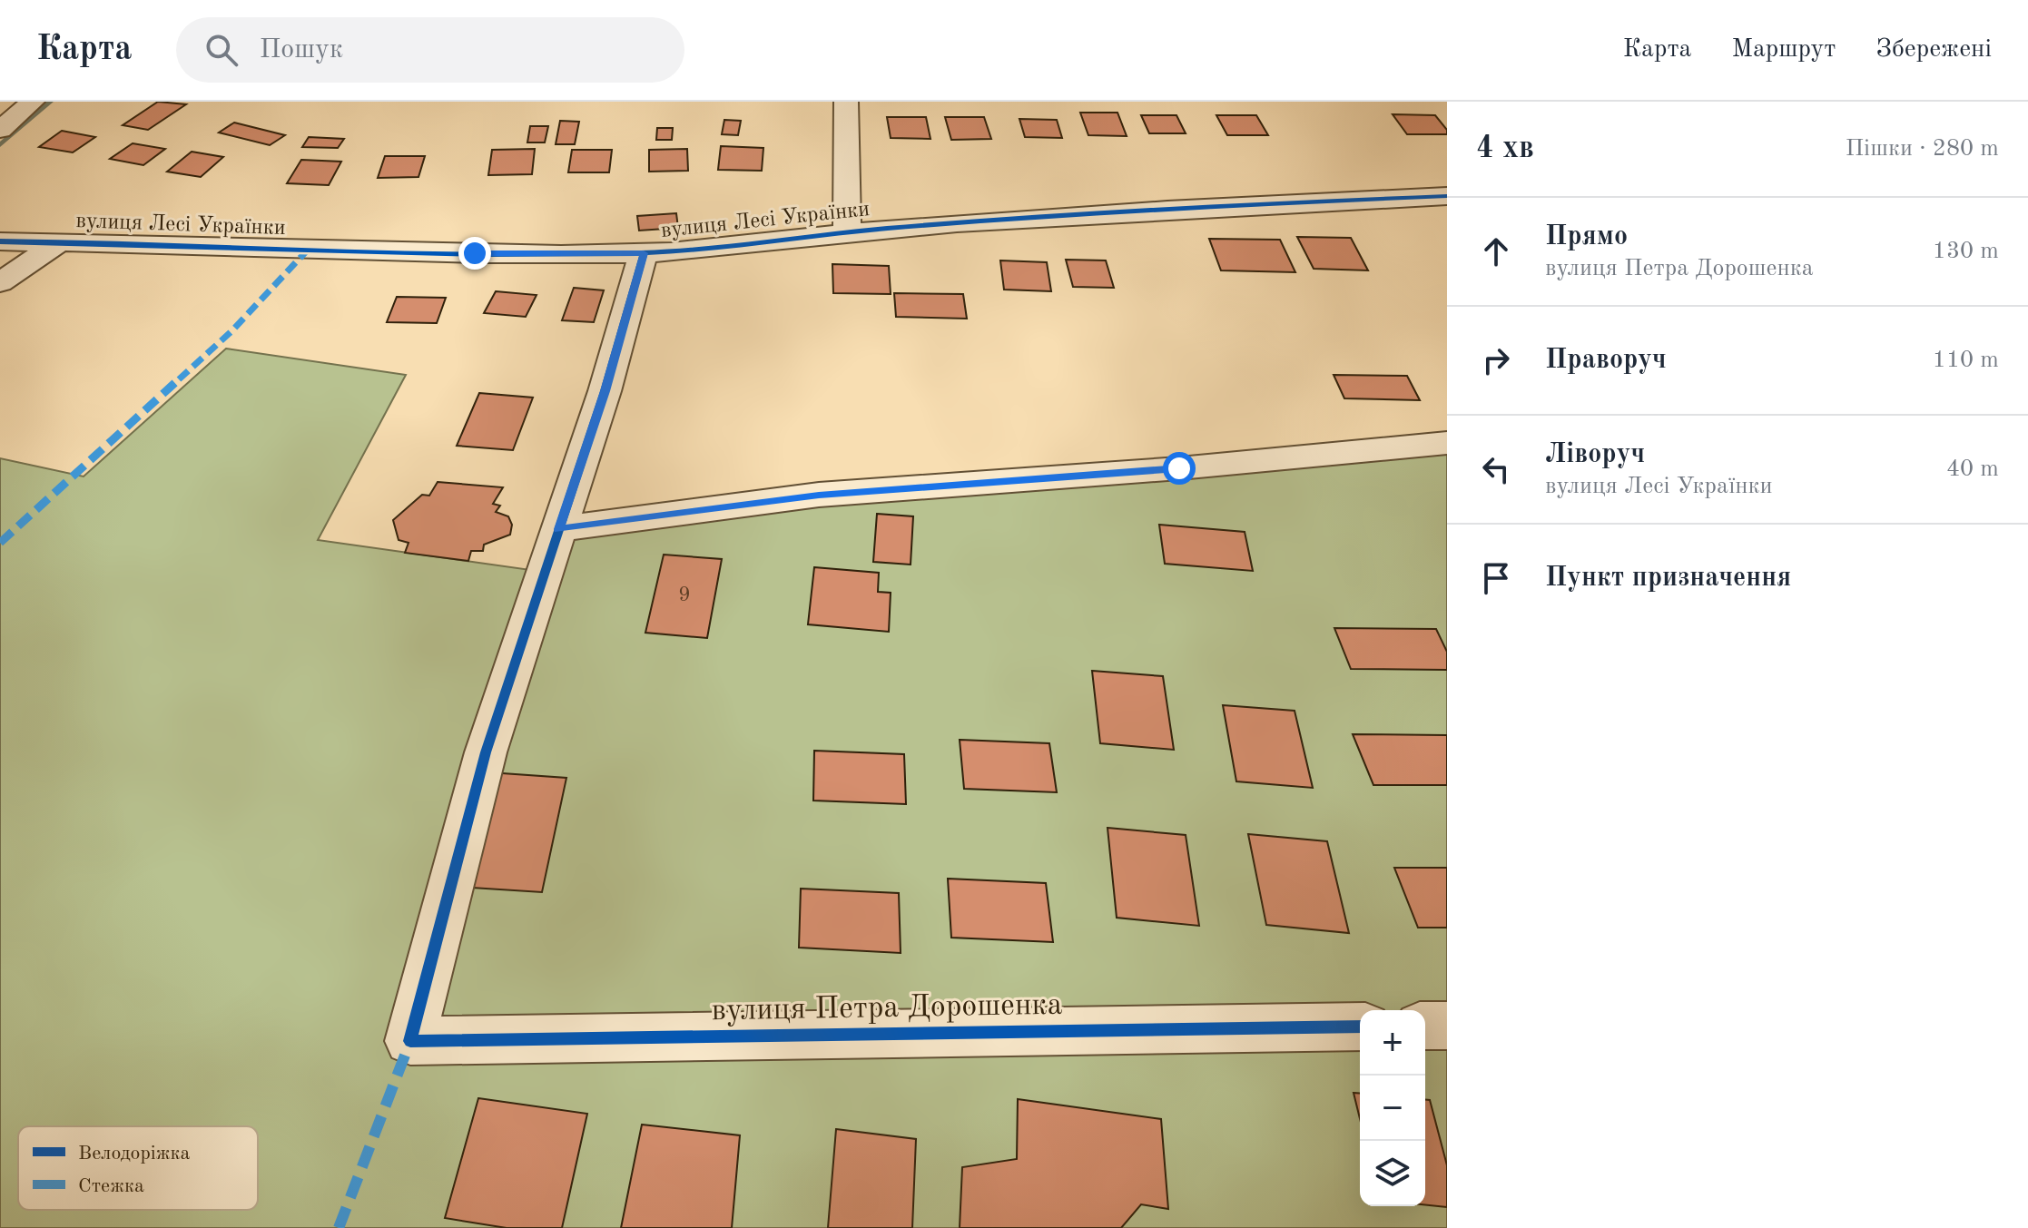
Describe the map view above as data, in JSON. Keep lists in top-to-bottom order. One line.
{"streets":{"street":["вулиця Лесі Українки","вулиця Петра Дорошенка"]},"house_numbers":["9"],"legend":["Велодоріжка","Стежка"],"page":{"header":"Карта","search":"Пошук","nav":["Карта","Маршрут","Збережені"],"heading":["4 хв","Пішки · 280 m"],"list":[["Прямо","вулиця Петра Дорошенка","130 m"],["Праворуч","110 m"],["Ліворуч","вулиця Лесі Українки","40 m"],"Пункт призначення"],"map_buttons":["+","−"]}}
